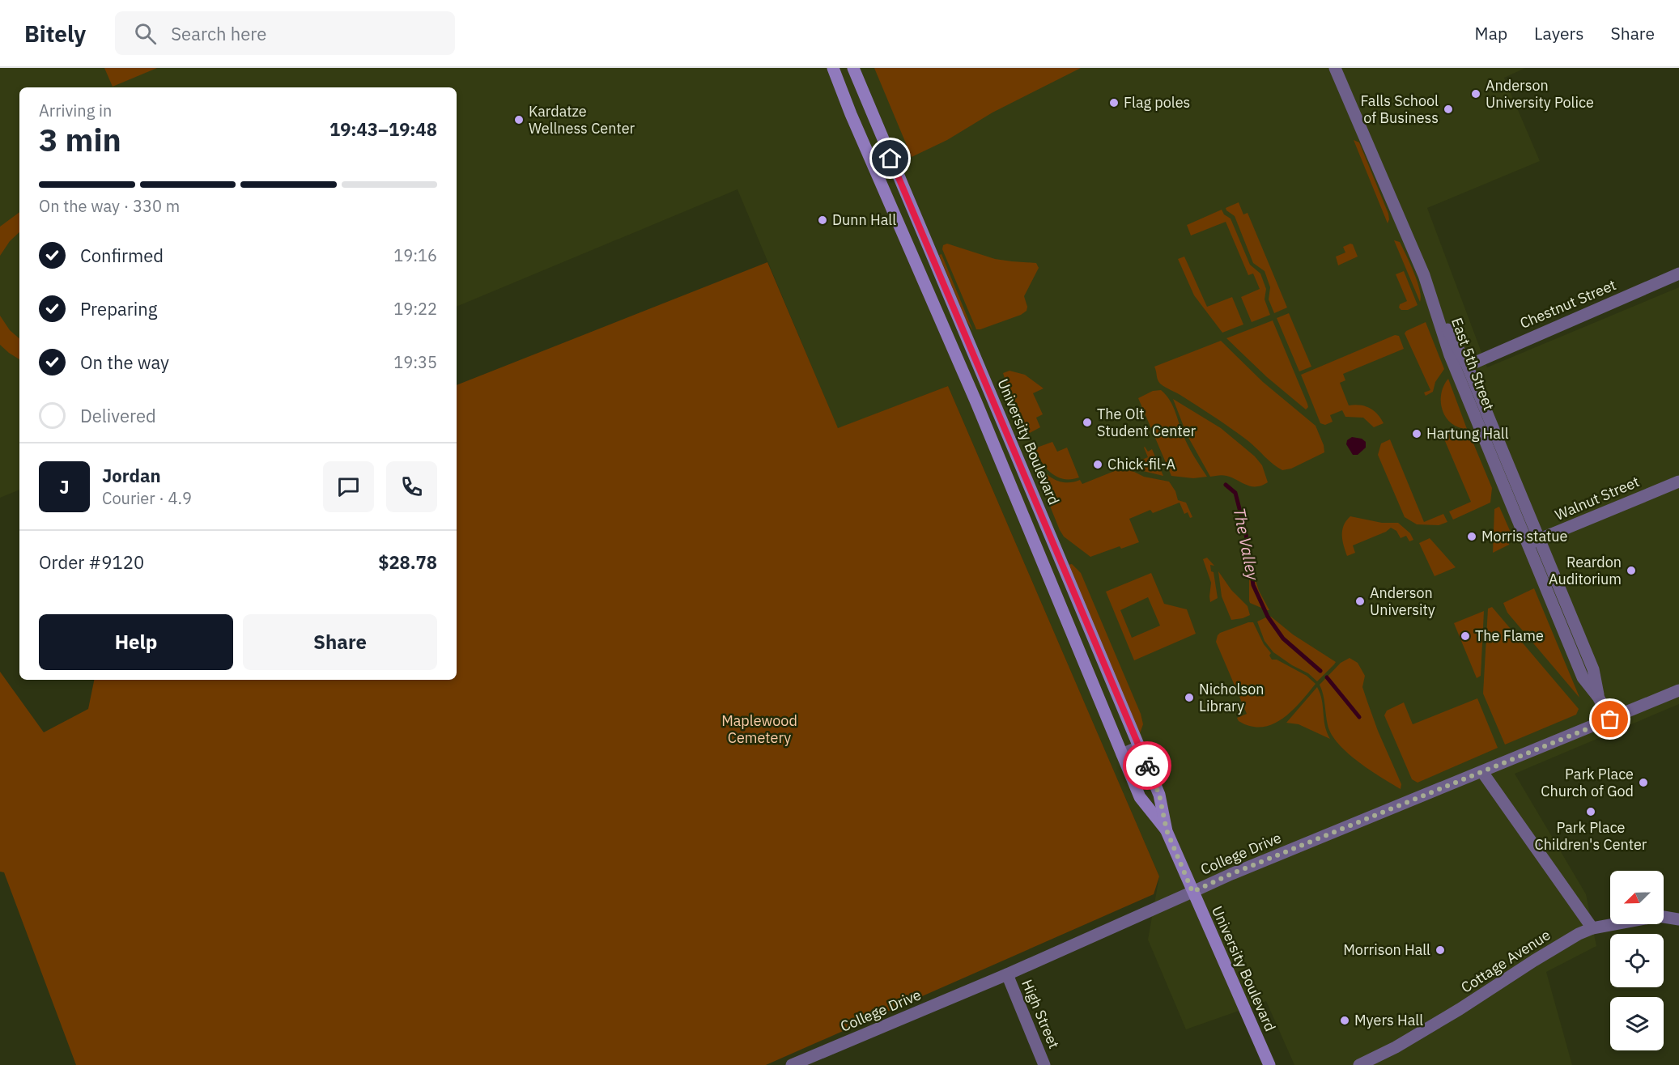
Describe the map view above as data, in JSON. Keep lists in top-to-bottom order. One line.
{"streets":{"main road":["University Boulevard"],"street":["Chestnut Street","East 5th Street","Walnut Street","College Drive","Cottage Avenue","High Street"]},"crossings":[["East 5th Street","Walnut Street"],["East 5th Street","College Drive"],["University Boulevard","College Drive"],["College Drive","High Street"]],"water":["The Valley"],"parks":["Maplewood Cemetery"],"places":["Anderson University Police","Flag poles","Falls School of Business","Kardatze Wellness Center","Dunn Hall","The Olt Student Center","Hartung Hall","Chick-fil-A","Morris statue","Reardon Auditorium","Anderson University","The Flame","Nicholson Library","Park Place Church of God","Park Place Children's Center","Morrison Hall","Myers Hall"],"north":"bottom left","page":{"header":"Bitely","search":"Search here","nav":["Map","Layers","Share"],"heading":["3 min","Arriving in","19:43–19:48"],"panel":["Jordan","Courier · 4.9","Order #9120","$28.78"],"bar":"On the way · 330 m","list":[["Confirmed","19:16"],["Preparing","19:22"],["On the way","19:35"],"Delivered"],"round":"J","buttons":["Help","Share"]}}
